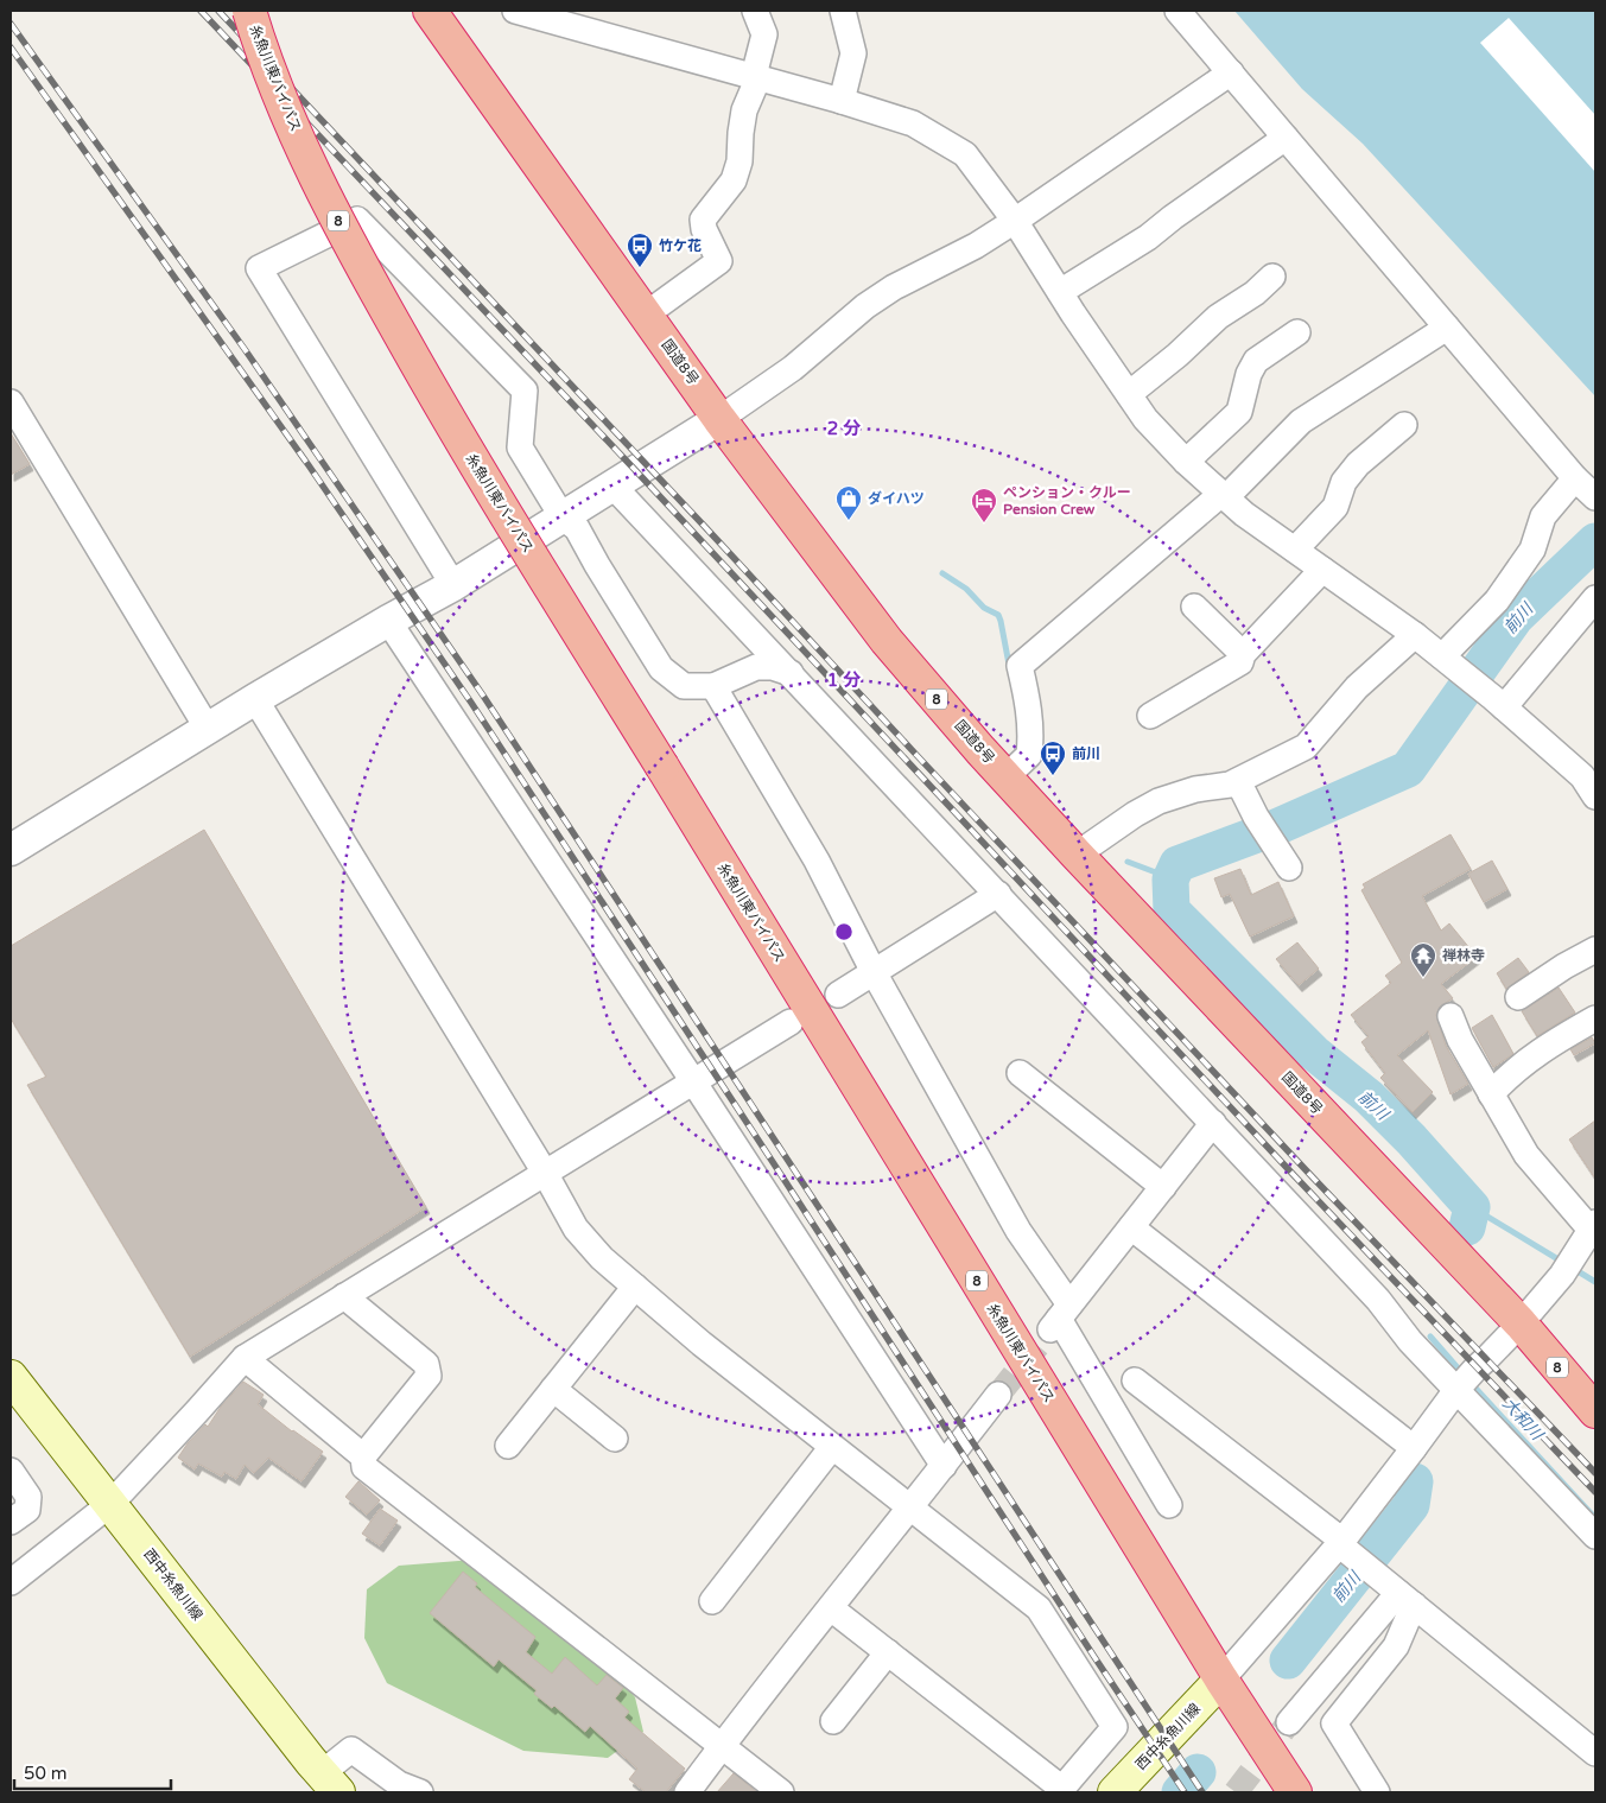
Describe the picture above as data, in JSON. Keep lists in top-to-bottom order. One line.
{"streets":{"highway":["糸魚川東バイパス","8","国道8号"],"main road":["西中糸魚川線"]},"crossings":[["糸魚川東バイパス","西中糸魚川線"]],"water":["前川","大和川"],"places":{"bus stop":["竹ケ花","前川"],"shop":["ダイハツ"],"hotel":["ペンション・クルー Pension Crew"],"temple":["禅林寺"]},"scale_bar":"50 m","rings":["2 分","1 分"]}
